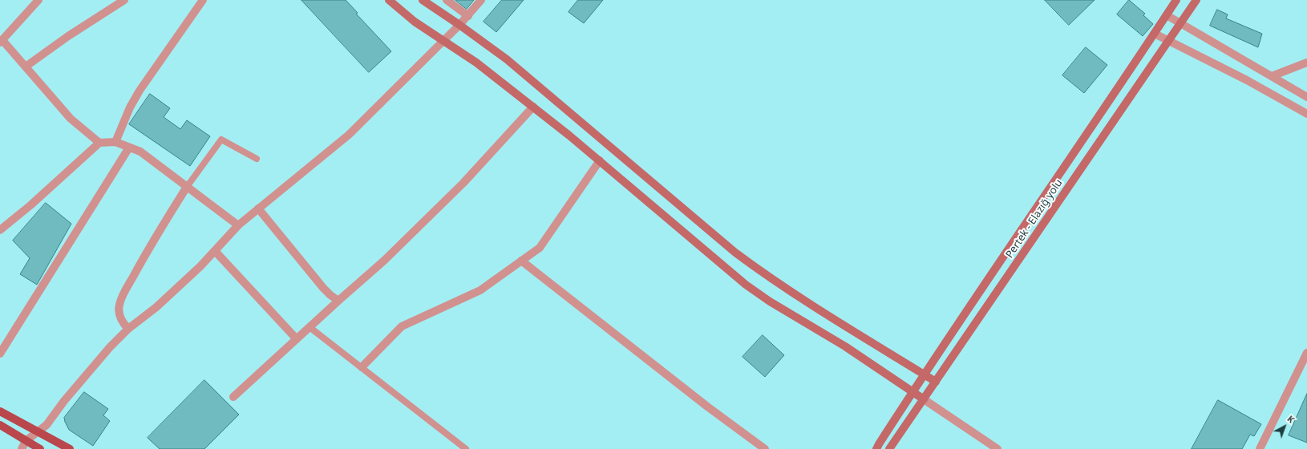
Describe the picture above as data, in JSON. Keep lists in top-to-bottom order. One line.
{"streets":{"main road":["Pertek - Elazığ yolu"]},"north":"top right"}
